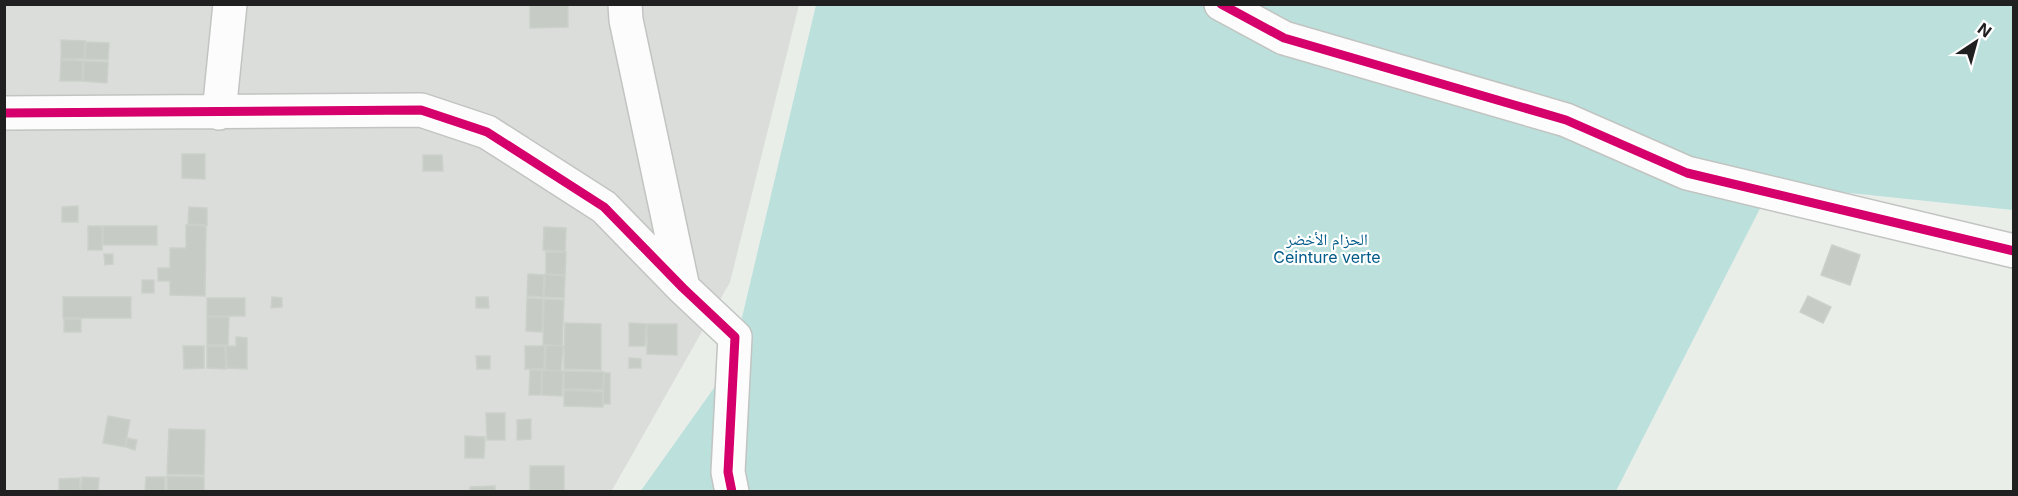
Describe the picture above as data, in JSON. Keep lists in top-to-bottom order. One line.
{"parks":["الحزام الأخضر Ceinture verte"],"north":"top right"}
